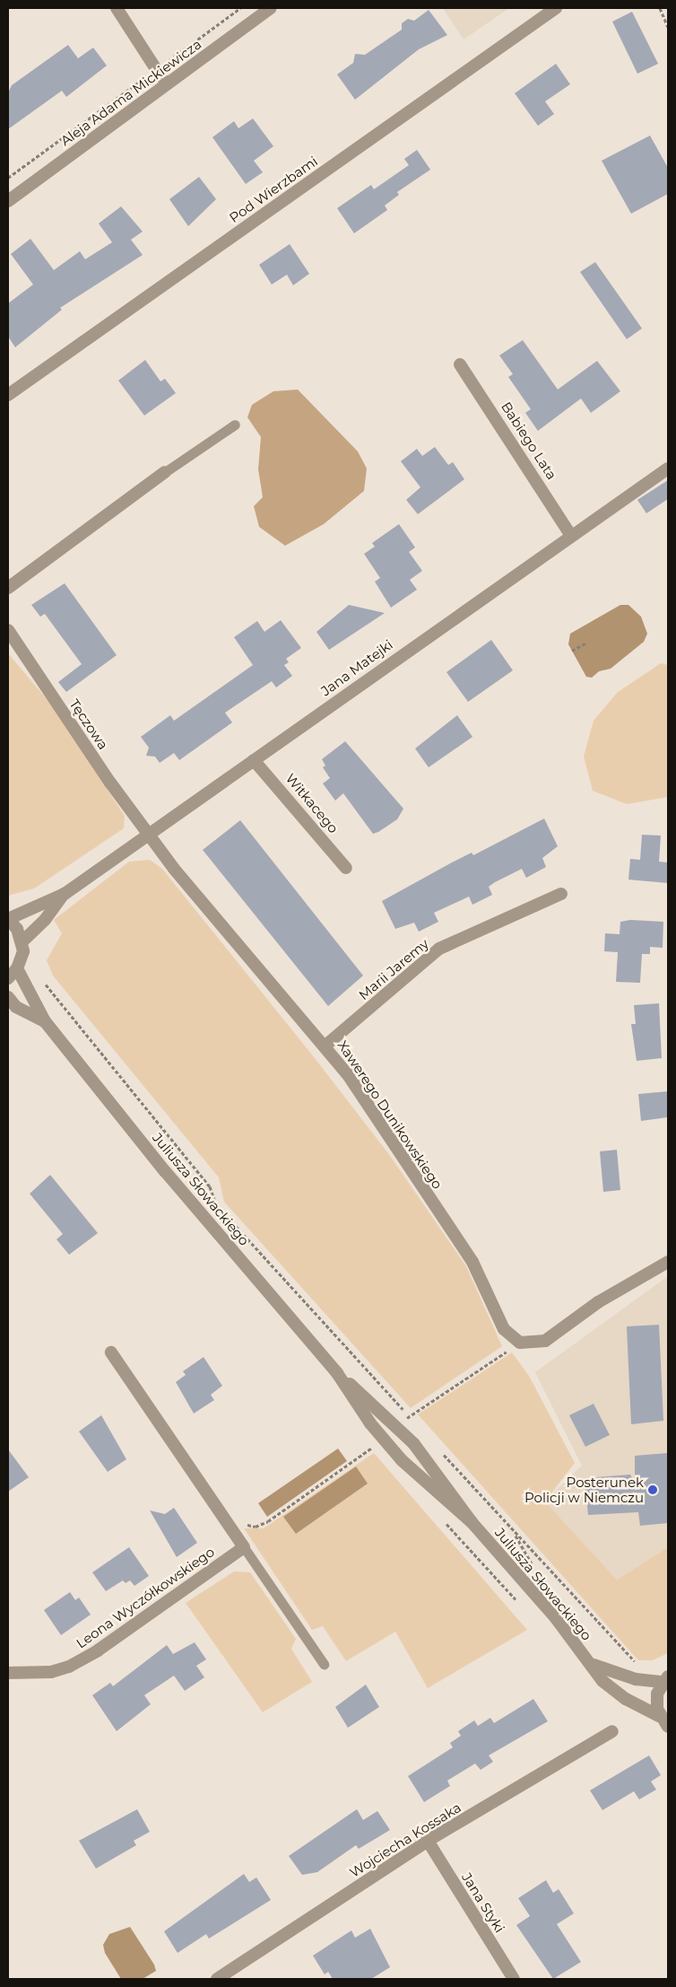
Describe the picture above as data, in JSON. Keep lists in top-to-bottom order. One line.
{"streets":{"street":["Aleja Adama Mickiewicza","Pod Wierzbami","Babiego Lata","Jana Matejki","Tęczowa","Witkacego","Marii Jaremy","Xawerego Dunikowskiego","Juliusza Słowackiego","Leona Wyczółkowskiego","Wojciecha Kossaka","Jana Styki"]},"crossings":[["Babiego Lata","Jana Matejki"],["Jana Matejki","Tęczowa"],["Jana Matejki","Witkacego"],["Jana Matejki","Xawerego Dunikowskiego"],["Tęczowa","Xawerego Dunikowskiego"],["Marii Jaremy","Xawerego Dunikowskiego"],["Wojciecha Kossaka","Jana Styki"]],"places":["Posterunek Policji w Niemczu"]}
